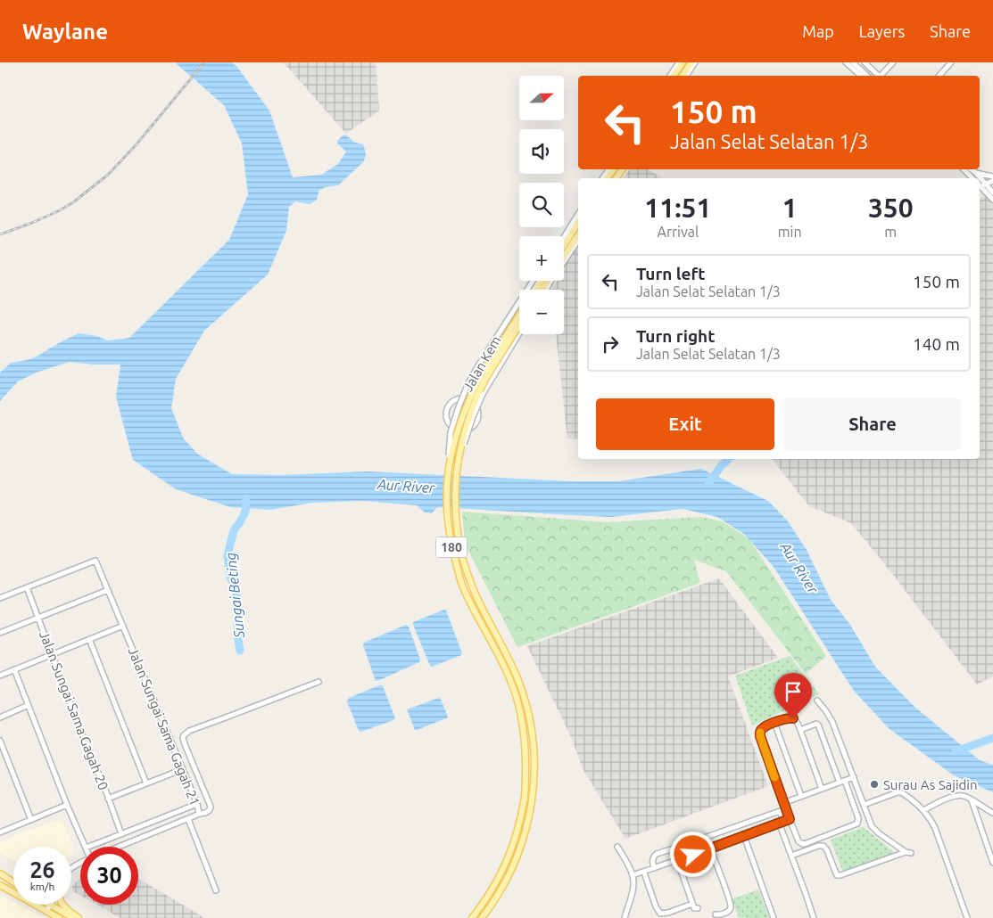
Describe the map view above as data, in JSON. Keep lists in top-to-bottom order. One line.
{"streets":{"main road":["180"],"street":["Jalan Kem","Jalan Sungai Sama Gagah 20","Jalan Sungai Sama Gagah 21"]},"crossings":[["Jalan Kem","180"],["Jalan Sungai Sama Gagah 20","Jalan Sungai Sama Gagah 21"]],"water":["Aur River","Sungai Beting"],"places":["Surau As Sajidin"],"north":"right","page":{"header":"Waylane","nav":["Map","Layers","Share"],"map_buttons":["+","−"],"turn":["150 m","Jalan Selat Selatan 1/3"],"eta":["11:51","Arrival","1","min","350","m"],"list":[{"name":"Turn left","note":"Jalan Selat Selatan 1/3","value":"150 m"},{"name":"Turn right","note":"Jalan Selat Selatan 1/3","value":"140 m"}],"buttons":["Exit","Share"],"speed":"26 km/h","limit":"30"}}
